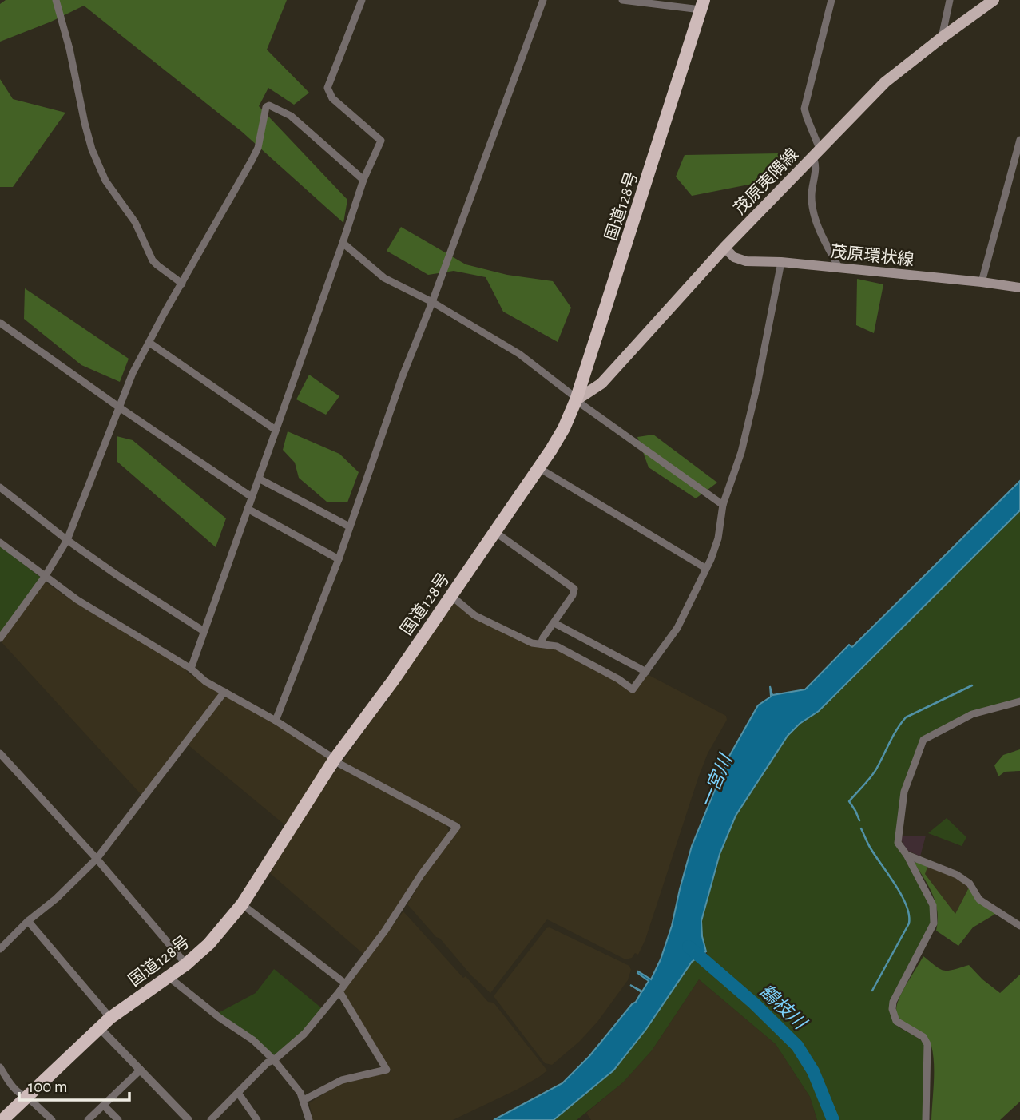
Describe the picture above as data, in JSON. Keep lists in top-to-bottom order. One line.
{"streets":{"highway":["国道128号"],"main road":["茂原夷隅線","茂原環状線"]},"crossings":[["茂原夷隅線","国道128号"],["茂原夷隅線","茂原環状線"]],"water":["一宮川","鶴枝川"],"scale_bar":"100 m"}
